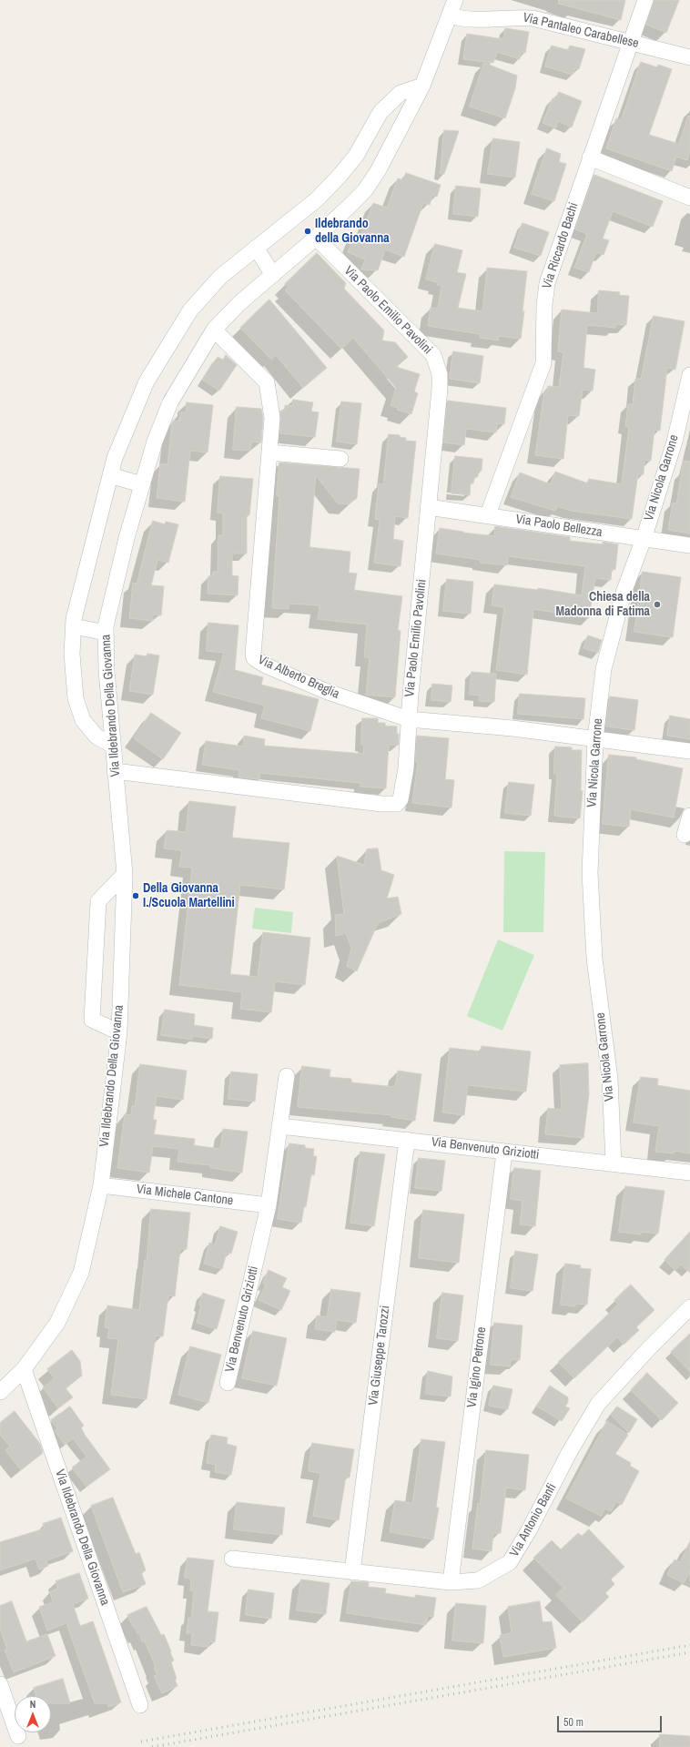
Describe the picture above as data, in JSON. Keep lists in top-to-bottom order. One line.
{"streets":{"street":["Via Pantaleo Carabellese","Via Riccardo Bachi","Via Paolo Emilio Pavolini","Via Nicola Garrone","Via Paolo Bellezza","Via Alberto Breglia","Via Ildebrando Della Giovanna","Via Benvenuto Griziotti","Via Michele Cantone","Via Giuseppe Tarozzi","Via Igino Petrone","Via Antonio Banfi"]},"crossings":[["Via Pantaleo Carabellese","Via Riccardo Bachi"],["Via Pantaleo Carabellese","Via Ildebrando Della Giovanna"],["Via Riccardo Bachi","Via Paolo Bellezza"],["Via Paolo Emilio Pavolini","Via Paolo Bellezza"],["Via Paolo Emilio Pavolini","Via Alberto Breglia"],["Via Paolo Emilio Pavolini","Via Ildebrando Della Giovanna"],["Via Nicola Garrone","Via Paolo Bellezza"],["Via Nicola Garrone","Via Alberto Breglia"],["Via Nicola Garrone","Via Benvenuto Griziotti"],["Via Alberto Breglia","Via Ildebrando Della Giovanna"],["Via Ildebrando Della Giovanna","Via Michele Cantone"],["Via Benvenuto Griziotti","Via Michele Cantone"],["Via Benvenuto Griziotti","Via Giuseppe Tarozzi"],["Via Benvenuto Griziotti","Via Igino Petrone"],["Via Giuseppe Tarozzi","Via Antonio Banfi"],["Via Igino Petrone","Via Antonio Banfi"]],"places":["Ildebrando della Giovanna","Chiesa della Madonna di Fatima","Della Giovanna I./Scuola Martellini"],"scale_bar":"50 m","north":"top"}
